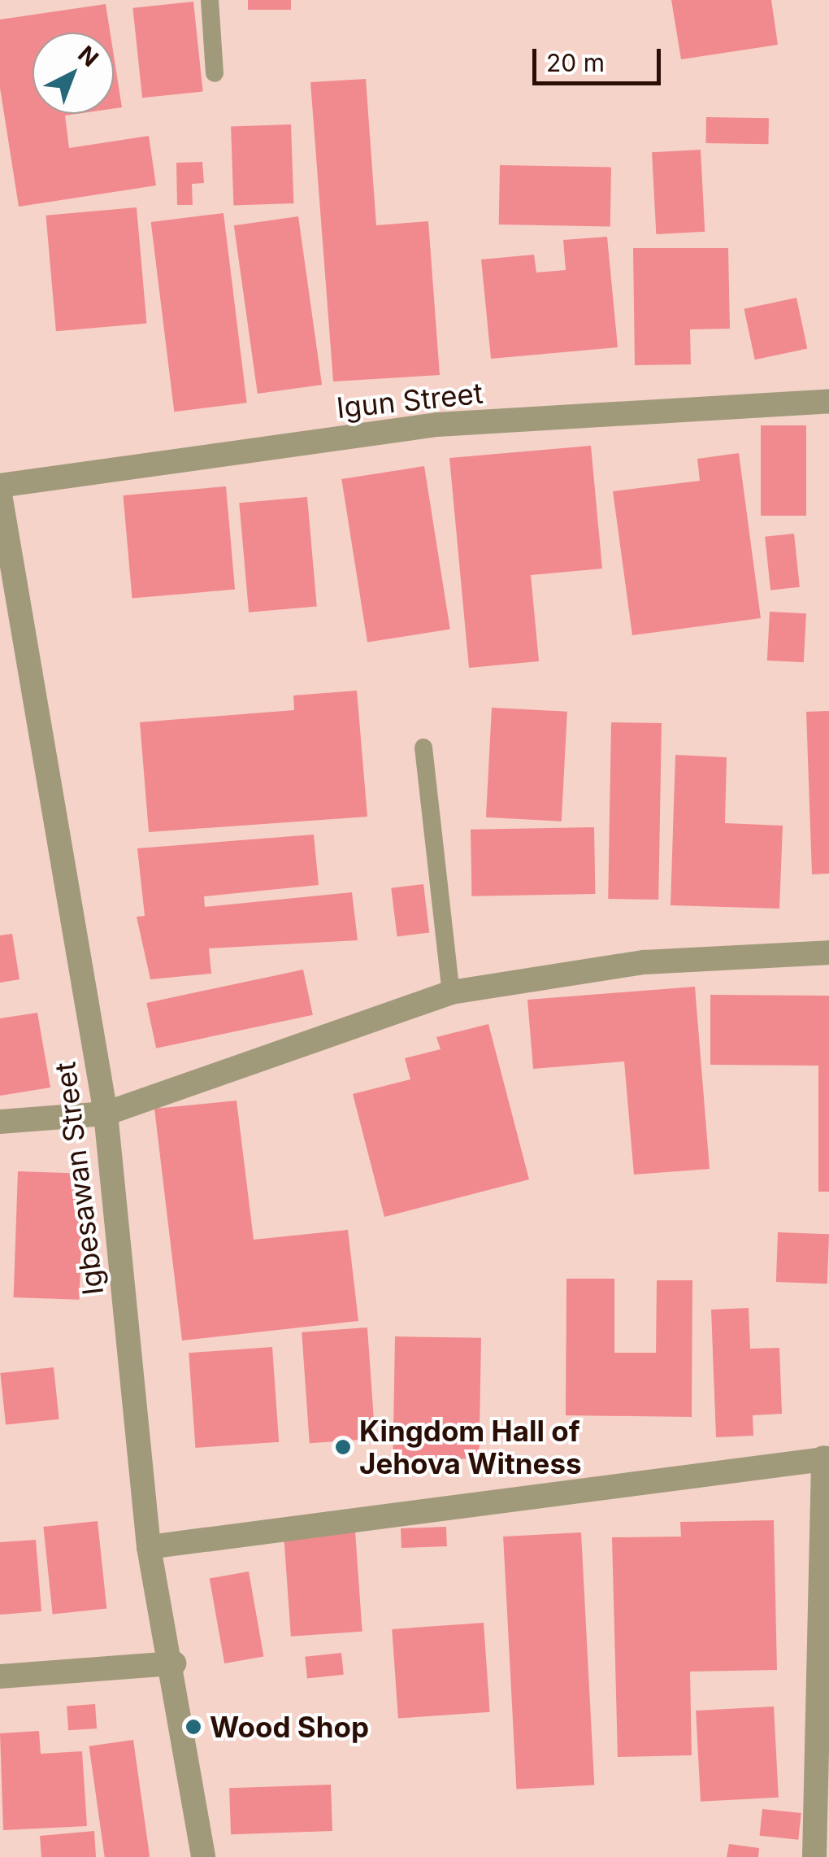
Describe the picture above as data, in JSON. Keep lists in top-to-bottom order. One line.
{"streets":{"street":["Igun Street","Igbesawan Street"]},"places":["Kingdom Hall of Jehova Witness","Wood Shop"],"scale_bar":"20 m","north":"top right"}
